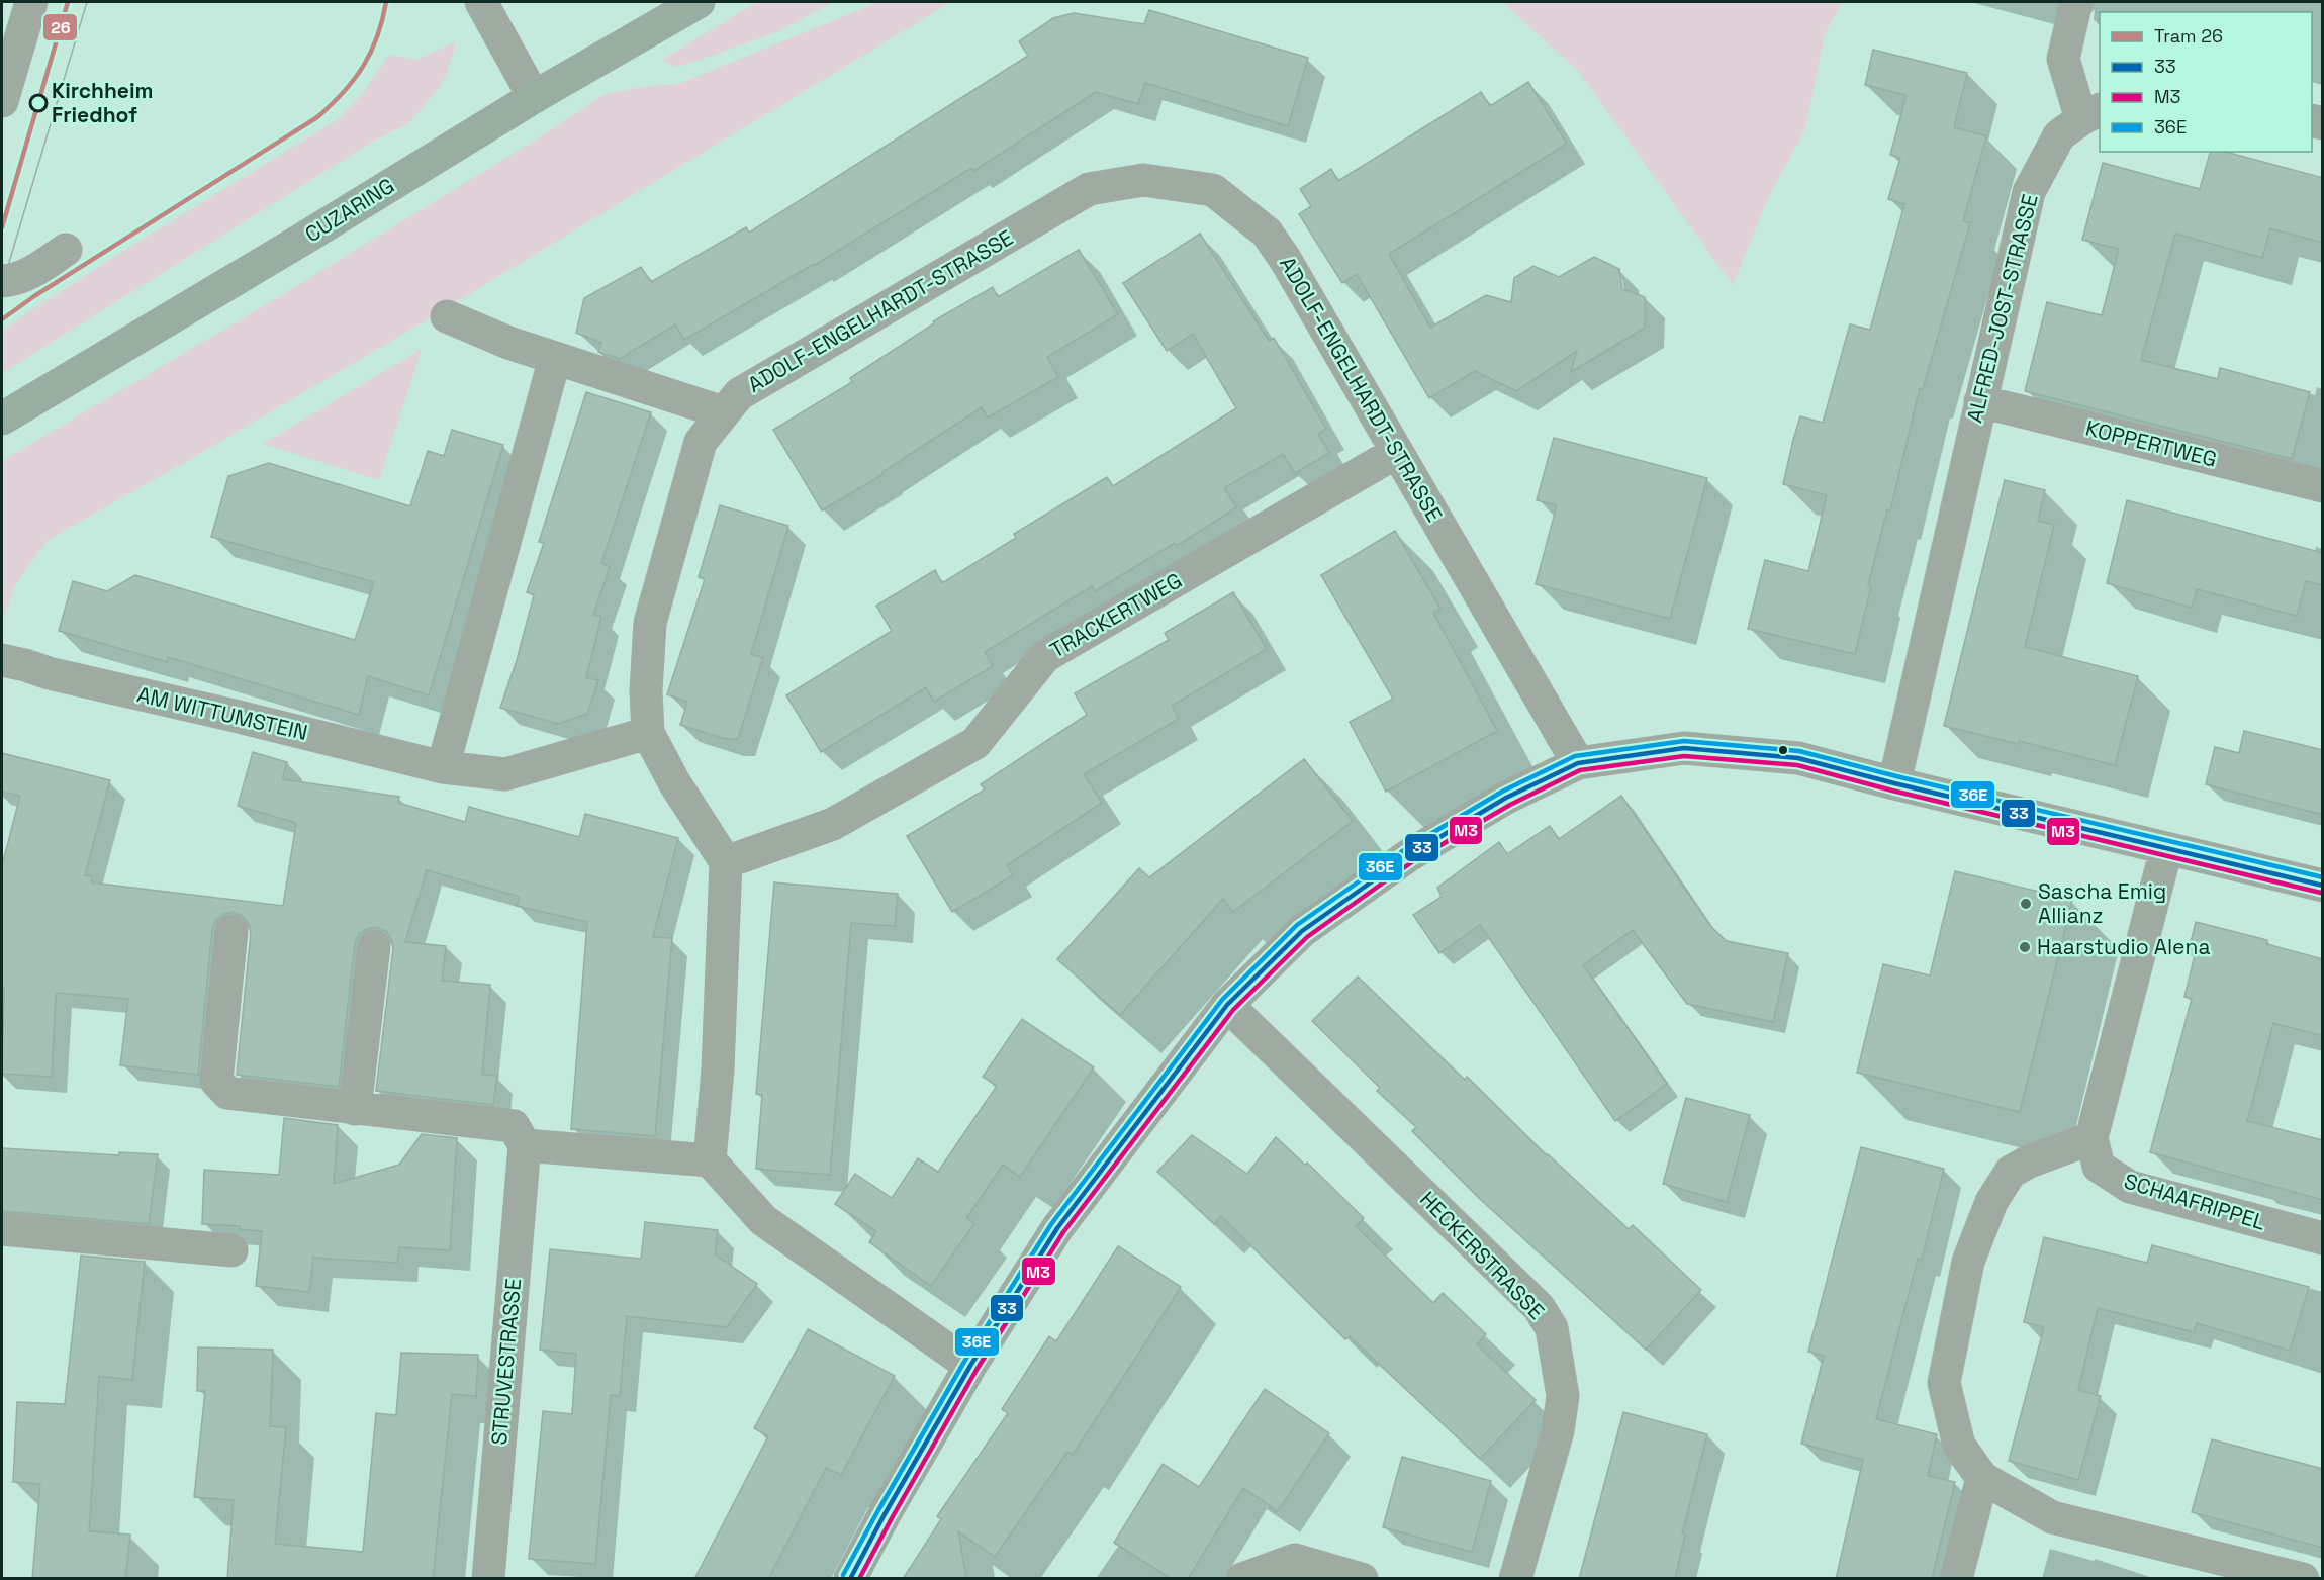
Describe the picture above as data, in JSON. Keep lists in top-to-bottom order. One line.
{"streets":{"main road":["CUZARING"],"street":["ALFRED-JOST-STRASSE","ADOLF-ENGELHARDT-STRASSE","KOPPERTWEG","TRACKERTWEG","AM WITTUMSTEIN","SCHAAFRIPPEL","HECKERSTRASSE","STRUVESTRASSE"]},"crossings":[["ALFRED-JOST-STRASSE","KOPPERTWEG"],["ADOLF-ENGELHARDT-STRASSE","TRACKERTWEG"],["ADOLF-ENGELHARDT-STRASSE","AM WITTUMSTEIN"]],"places":["Kirchheim Friedhof","Sascha Emig Allianz","Haarstudio Alena"],"lines":["tram line 26","transit line 36E","transit line 33","transit line M3"],"legend":["Tram 26","33","M3","36E"]}
